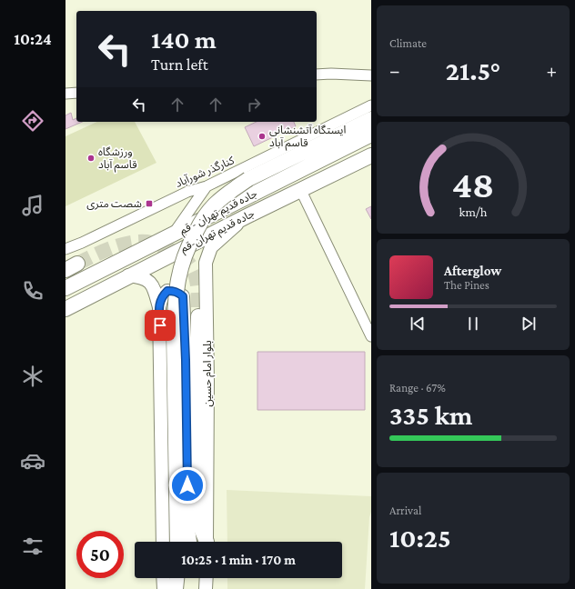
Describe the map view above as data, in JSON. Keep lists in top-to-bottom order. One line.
{"streets":{"highway":["جاده قدیم تهران - قم","جاده قدیم تهران-قم"],"main road":["بلوار امام حسین"],"street":["کنارگذر شورآباد"]},"crossings":[["جاده قدیم تهران-قم","بلوار امام حسین"]],"places":{"other":["ایستگاه آتشنشانی قاسم آباد","ورزشگاه قاسم آباد"],"transit":["شصت متری"]},"page":{"tabs":"10:24","tile":["Climate",["Range · 67%","335 km"],["Arrival","10:25"]],"turn":["140 m","Turn left"],"heat":["−","21.5°","+"],"song":["Afterglow","The Pines"],"limit":"50","trip":"10:25 · 1 min · 170 m","gauge":["48","km/h"]}}
